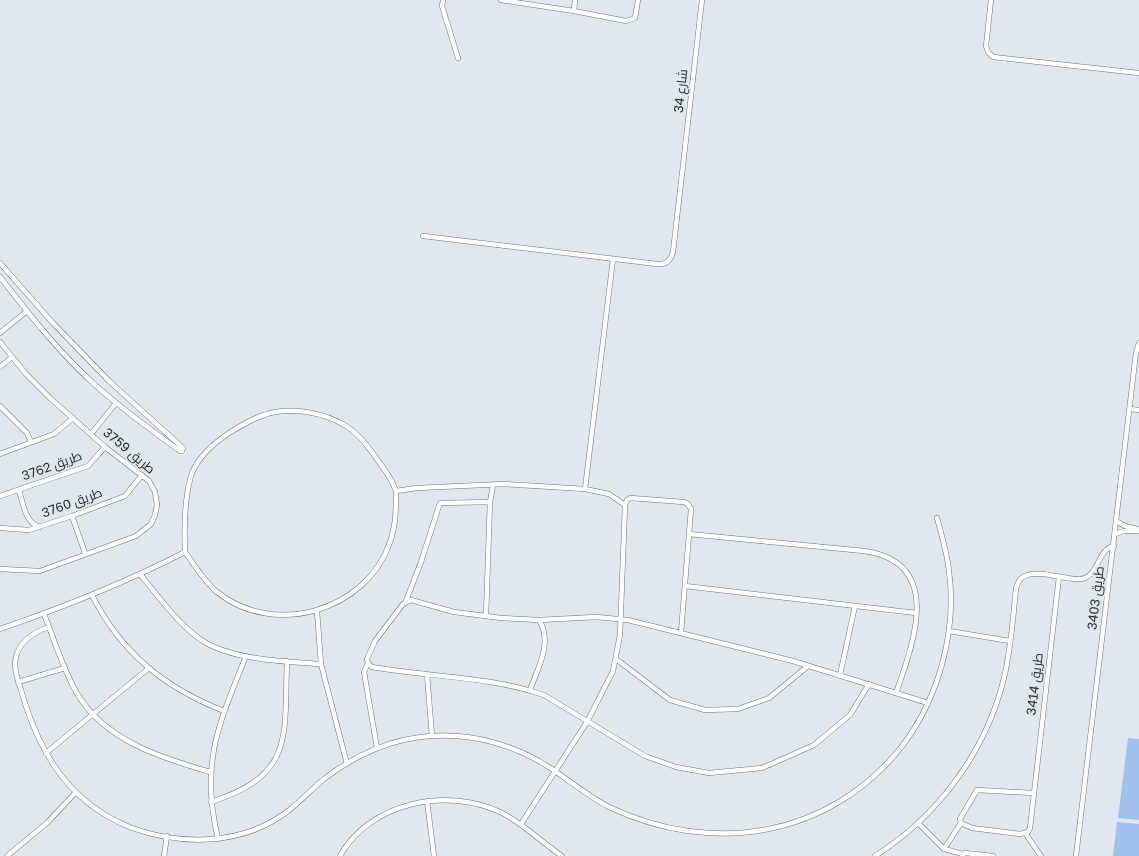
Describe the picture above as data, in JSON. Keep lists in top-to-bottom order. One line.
{"streets":{"street":["شارع 34","طريق 3759","طريق 3762","طريق 3760","طريق 3403","طريق 3414"]},"crossings":[["طريق 3759","طريق 3762"],["طريق 3759","طريق 3760"]]}
